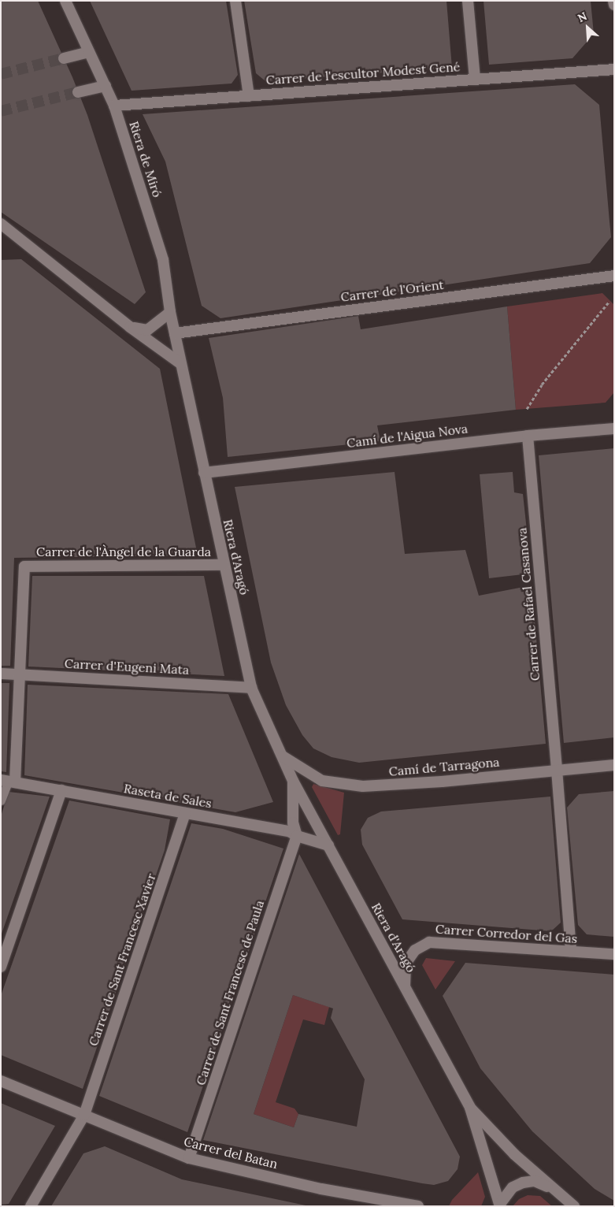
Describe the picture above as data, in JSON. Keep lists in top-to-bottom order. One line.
{"streets":{"street":["Carrer de l'escultor Modest Gené","Riera de Miró","Carrer de l'Orient","Camí de l'Aigua Nova","Carrer de l'Àngel de la Guarda","Riera d'Aragó","Carrer de Rafael Casanova","Carrer d'Eugeni Mata","Camí de Tarragona","Raseta de Sales","Carrer Corredor del Gas","Carrer de Sant Francesc Xavier","Carrer de Sant Francesc de Paula","Carrer del Batan"]},"crossings":[["Carrer de l'escultor Modest Gené","Riera de Miró"],["Riera de Miró","Carrer de l'Orient"],["Riera de Miró","Riera d'Aragó"],["Carrer de l'Orient","Riera d'Aragó"],["Camí de l'Aigua Nova","Riera d'Aragó"],["Camí de l'Aigua Nova","Carrer de Rafael Casanova"],["Carrer de l'Àngel de la Guarda","Riera d'Aragó"],["Carrer de l'Àngel de la Guarda","Carrer d'Eugeni Mata"],["Riera d'Aragó","Carrer d'Eugeni Mata"],["Riera d'Aragó","Camí de Tarragona"],["Riera d'Aragó","Raseta de Sales"],["Riera d'Aragó","Carrer Corredor del Gas"],["Riera d'Aragó","Carrer de Sant Francesc de Paula"],["Carrer de Rafael Casanova","Camí de Tarragona"],["Carrer de Rafael Casanova","Carrer Corredor del Gas"],["Raseta de Sales","Carrer de Sant Francesc Xavier"],["Raseta de Sales","Carrer de Sant Francesc de Paula"],["Carrer de Sant Francesc Xavier","Carrer del Batan"],["Carrer de Sant Francesc de Paula","Carrer del Batan"]],"north":"top left"}
